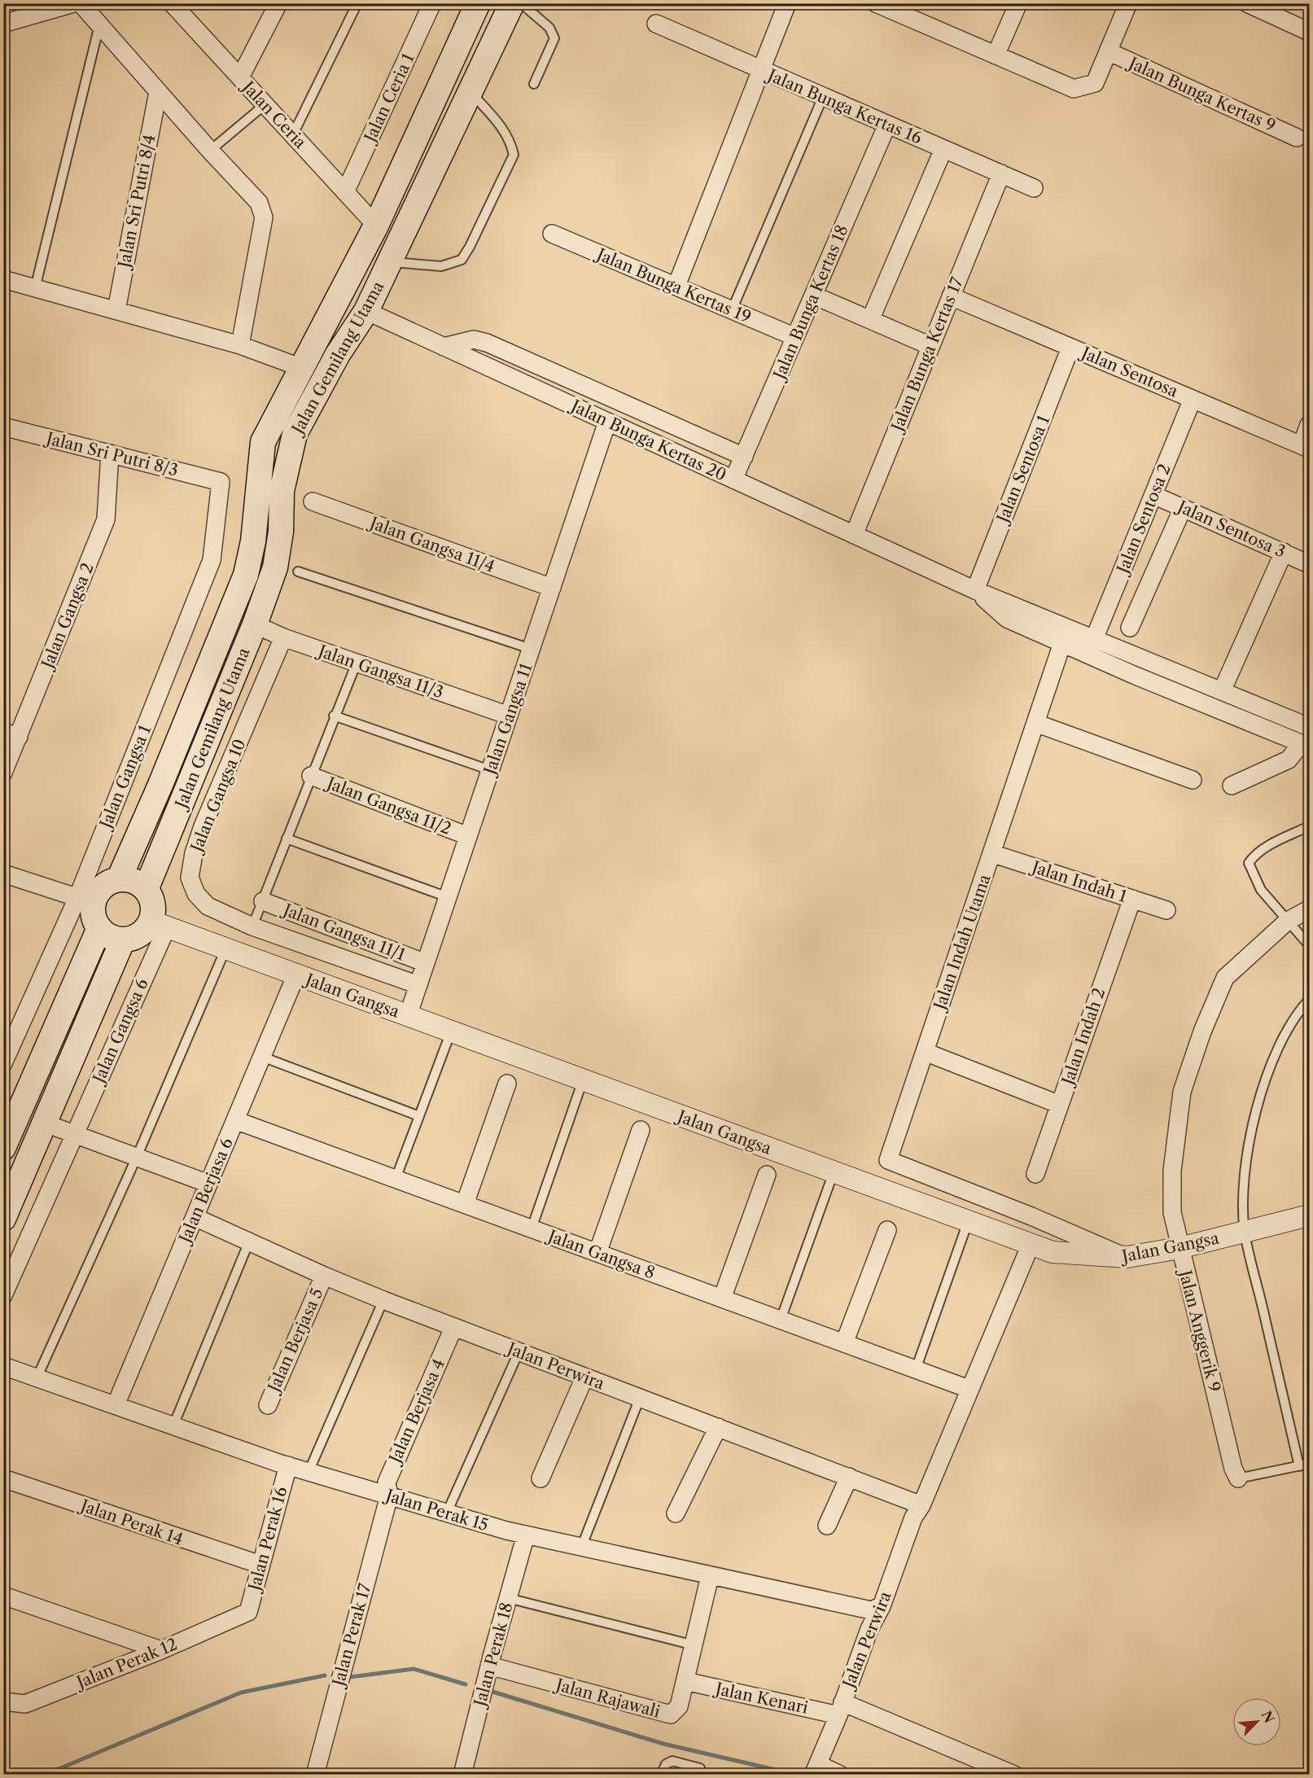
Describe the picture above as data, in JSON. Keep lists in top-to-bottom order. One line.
{"streets":{"main road":["Jalan Gemilang Utama"],"street":["Jalan Bunga Kertas 9","Jalan Ceria 1","Jalan Bunga Kertas 16","Jalan Ceria","Jalan Sri Putri 8/4","Jalan Bunga Kertas 19","Jalan Bunga Kertas 18","Jalan Bunga Kertas 17","Jalan Sentosa","Jalan Bunga Kertas 20","Jalan Sri Putri 8/3","Jalan Sentosa 1","Jalan Sentosa 2","Jalan Sentosa 3","Jalan Gangsa 11/4","Jalan Gangsa 2","Jalan Gangsa 11/3","Jalan Gangsa 11","Jalan Gangsa 1","Jalan Gangsa 10","Jalan Gangsa 11/2","Jalan Indah 1","Jalan Gangsa 11/1","Jalan Indah Utama","Jalan Gangsa","Jalan Gangsa 6","Jalan Indah 2","Jalan Berjasa 6","Jalan Gangsa 8","Jalan Anggerik 9","Jalan Berjasa 5","Jalan Perwira","Jalan Berjasa 4","Jalan Perak 15","Jalan Perak 14","Jalan Perak 16","Jalan Perak 17","Jalan Perak 18","Jalan Perak 12","Jalan Rajawali","Jalan Kenari"]},"crossings":[["Jalan Ceria 1","Jalan Ceria"],["Jalan Bunga Kertas 16","Jalan Bunga Kertas 18"],["Jalan Bunga Kertas 16","Jalan Bunga Kertas 17"],["Jalan Ceria","Jalan Gemilang Utama"],["Jalan Bunga Kertas 19","Jalan Bunga Kertas 18"],["Jalan Bunga Kertas 18","Jalan Bunga Kertas 20"],["Jalan Bunga Kertas 17","Jalan Sentosa"],["Jalan Bunga Kertas 17","Jalan Bunga Kertas 20"],["Jalan Gemilang Utama","Jalan Bunga Kertas 20"],["Jalan Gemilang Utama","Jalan Gangsa 11/3"],["Jalan Gemilang Utama","Jalan Gangsa 1"],["Jalan Gemilang Utama","Jalan Gangsa"],["Jalan Gemilang Utama","Jalan Gangsa 6"],["Jalan Sentosa","Jalan Sentosa 1"],["Jalan Sentosa","Jalan Sentosa 2"],["Jalan Bunga Kertas 20","Jalan Sentosa 1"],["Jalan Bunga Kertas 20","Jalan Gangsa 11"],["Jalan Sri Putri 8/3","Jalan Gangsa 2"],["Jalan Sri Putri 8/3","Jalan Gangsa 1"],["Jalan Sentosa 2","Jalan Sentosa 3"],["Jalan Gangsa 11/4","Jalan Gangsa 11"],["Jalan Gangsa 11/3","Jalan Gangsa 11"],["Jalan Gangsa 11/3","Jalan Gangsa 10"],["Jalan Gangsa 11","Jalan Gangsa 10"],["Jalan Gangsa 11","Jalan Gangsa 11/2"],["Jalan Gangsa 11","Jalan Gangsa 11/1"],["Jalan Gangsa 11","Jalan Gangsa"],["Jalan Gangsa 1","Jalan Gangsa"],["Jalan Gangsa 1","Jalan Gangsa 6"],["Jalan Indah 1","Jalan Indah Utama"],["Jalan Indah 1","Jalan Indah 2"],["Jalan Indah Utama","Jalan Gangsa"],["Jalan Gangsa","Jalan Gangsa 6"],["Jalan Gangsa","Jalan Berjasa 6"],["Jalan Gangsa","Jalan Anggerik 9"],["Jalan Gangsa","Jalan Perwira"],["Jalan Berjasa 6","Jalan Gangsa 8"],["Jalan Berjasa 6","Jalan Perwira"],["Jalan Berjasa 6","Jalan Perak 15"],["Jalan Gangsa 8","Jalan Perwira"],["Jalan Berjasa 5","Jalan Perwira"],["Jalan Perwira","Jalan Berjasa 4"],["Jalan Perwira","Jalan Perak 15"],["Jalan Perwira","Jalan Kenari"],["Jalan Berjasa 4","Jalan Perak 15"],["Jalan Berjasa 4","Jalan Perak 17"],["Jalan Perak 15","Jalan Perak 16"],["Jalan Perak 15","Jalan Perak 17"],["Jalan Perak 15","Jalan Perak 18"],["Jalan Perak 15","Jalan Rajawali"],["Jalan Perak 14","Jalan Perak 16"],["Jalan Perak 16","Jalan Perak 12"],["Jalan Perak 18","Jalan Rajawali"],["Jalan Rajawali","Jalan Kenari"]],"north":"top right"}
